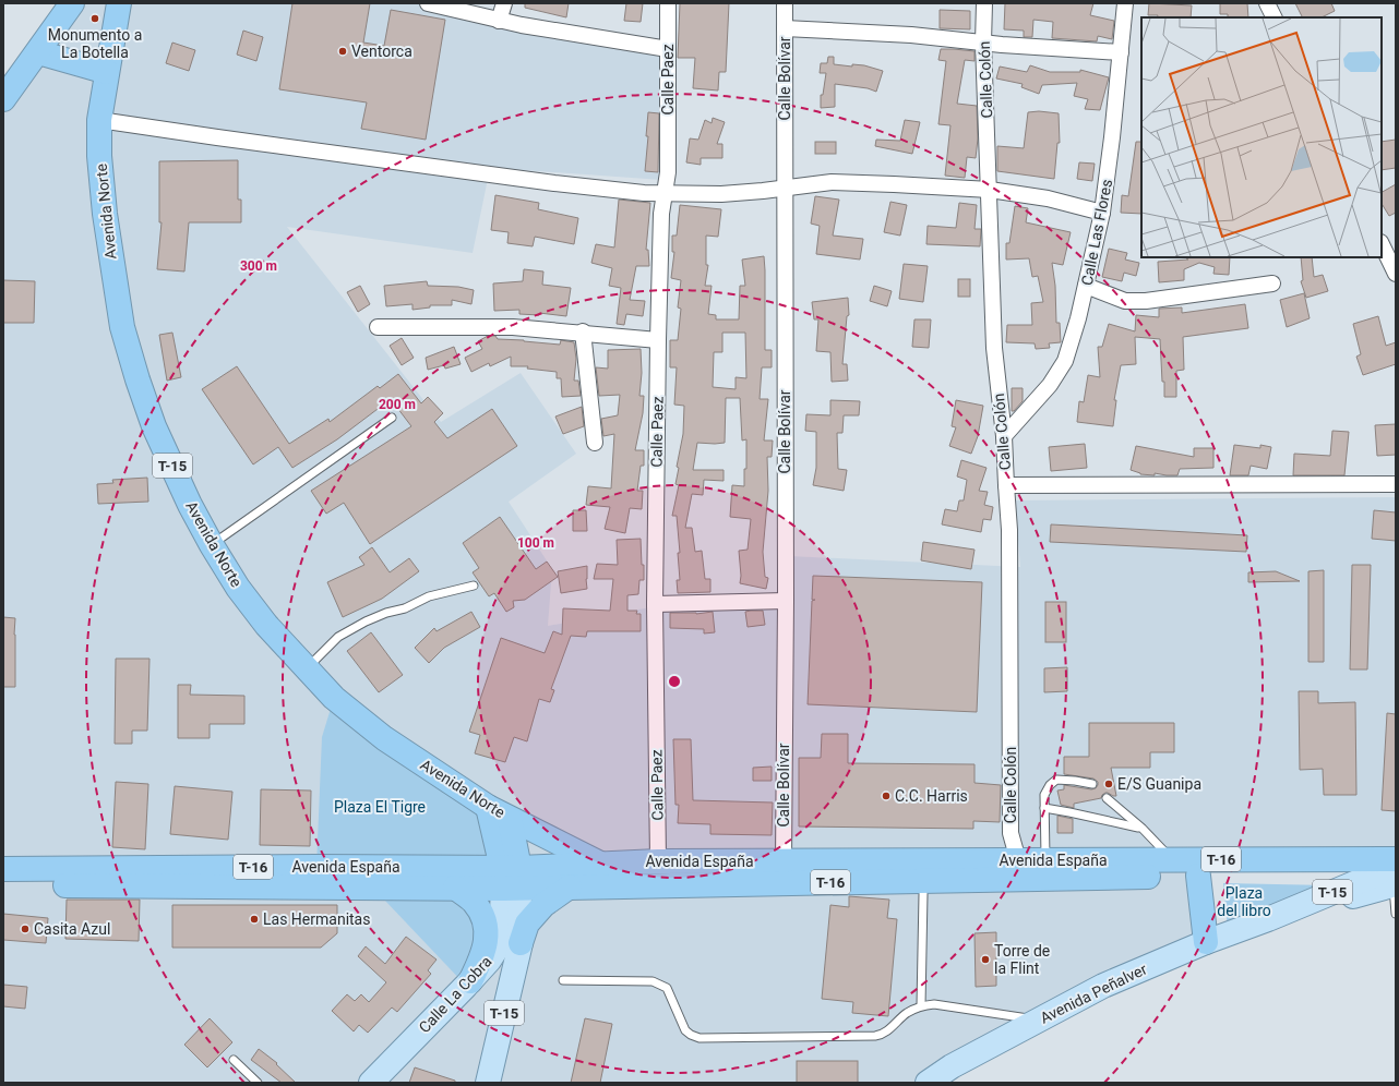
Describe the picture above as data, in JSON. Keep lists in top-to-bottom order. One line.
{"streets":{"highway":["Avenida Norte","T-15","T-16","Avenida España"],"main road":["Avenida Peñalver","Calle La Cobra"],"street":["Calle Bolívar","Calle Paez","Calle Colón","Calle Las Flores"]},"crossings":[["Calle Bolívar","Avenida España"],["Calle Paez","Avenida España"],["Calle Colón","Calle Las Flores"],["Calle Colón","Avenida España"],["Avenida Norte","T-15"],["Avenida Norte","T-16"],["Avenida Norte","Avenida España"],["T-15","Avenida España"],["T-15","Avenida Peñalver"],["T-15","Calle La Cobra"],["T-16","Avenida España"],["Avenida España","Avenida Peñalver"],["Avenida España","Calle La Cobra"]],"parks":["Plaza El Tigre","Plaza del libro"],"places":["Monumento a La Botella","Ventorca","E/S Guanipa","C.C. Harris","Las Hermanitas","Casita Azul","Torre de la Flint"],"rings":["300 m","200 m","100 m"]}
